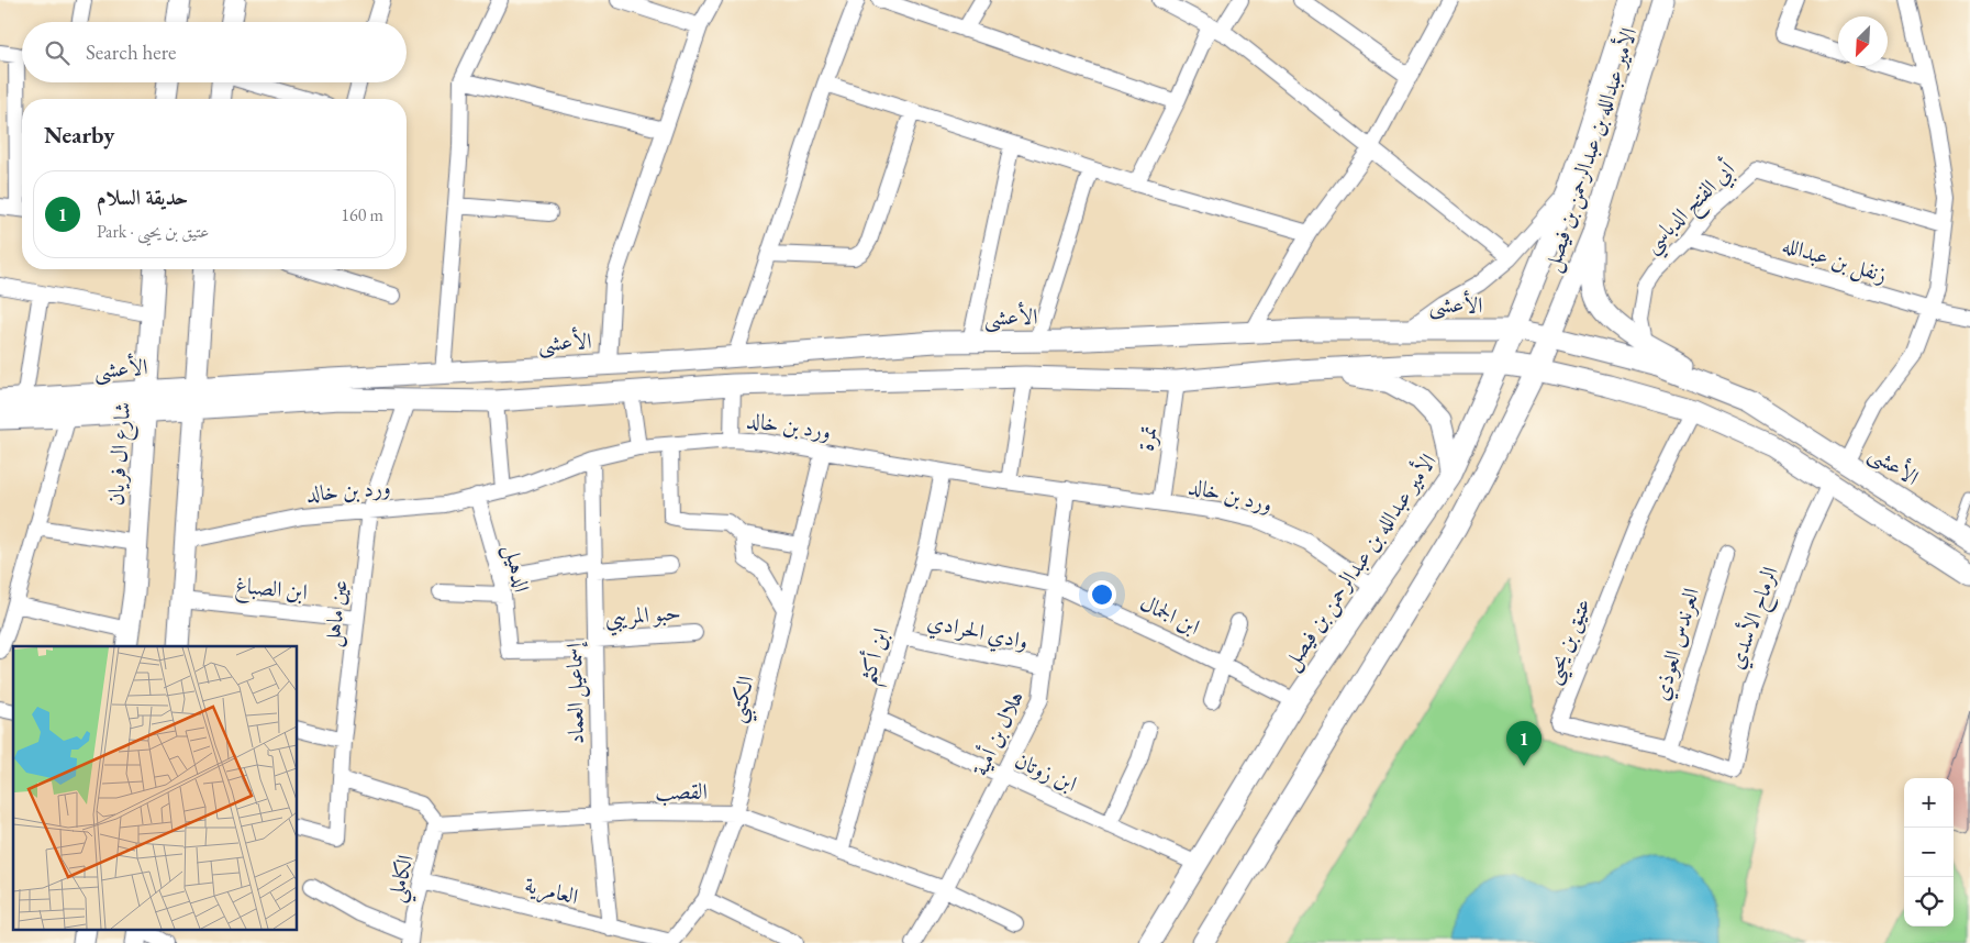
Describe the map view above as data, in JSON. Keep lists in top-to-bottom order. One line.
{"streets":{"street":["الأمير عبدالله بن عبدالرحمن بن فيصل","أبي الفتح الدباسي","زنفل بن عبدالله","الأعشى","ورد بن خالد","تمرة","شارع ال فريان","الدهيل","ابن الصباغ","عين ماهل","حبو المريبي","ابن الجمال","الرماح الأسدي","وادي الحرادي","عتيق بن يحيى","العرندس العوذي","ابن أكثم","إسماعيل العماد","الكتبي","هلال بن أمية","ابن زوتان","القصب","الكاملي","العامرية"]},"crossings":[["الأمير عبدالله بن عبدالرحمن بن فيصل","الأعشى"],["الأمير عبدالله بن عبدالرحمن بن فيصل","ورد بن خالد"],["الأمير عبدالله بن عبدالرحمن بن فيصل","ابن الجمال"],["الأمير عبدالله بن عبدالرحمن بن فيصل","ابن زوتان"],["أبي الفتح الدباسي","زنفل بن عبدالله"],["أبي الفتح الدباسي","الأعشى"],["الأعشى","تمرة"],["الأعشى","شارع ال فريان"],["الأعشى","عين ماهل"],["الأعشى","الرماح الأسدي"],["الأعشى","عتيق بن يحيى"],["ورد بن خالد","تمرة"],["ورد بن خالد","الدهيل"],["ورد بن خالد","عين ماهل"],["ورد بن خالد","ابن أكثم"],["ورد بن خالد","إسماعيل العماد"],["ورد بن خالد","الكتبي"],["ورد بن خالد","هلال بن أمية"],["الدهيل","حبو المريبي"],["ابن الصباغ","عين ماهل"],["حبو المريبي","إسماعيل العماد"],["ابن الجمال","ابن أكثم"],["ابن الجمال","هلال بن أمية"],["الرماح الأسدي","عتيق بن يحيى"],["وادي الحرادي","ابن أكثم"],["وادي الحرادي","هلال بن أمية"],["عتيق بن يحيى","العرندس العوذي"],["ابن أكثم","ابن زوتان"],["ابن أكثم","القصب"],["إسماعيل العماد","القصب"],["إسماعيل العماد","العامرية"],["الكتبي","القصب"],["الكتبي","العامرية"],["هلال بن أمية","ابن زوتان"],["هلال بن أمية","القصب"],["القصب","الكاملي"],["الكاملي","العامرية"]],"north":"bottom left","page":{"search":"Search here","heading":"Nearby","list":[{"mark":"1","name":"حديقة السلام","note":"Park · عتيق بن يحيى","value":"160 m"}],"pins":"1","map_buttons":["+","−"]}}
